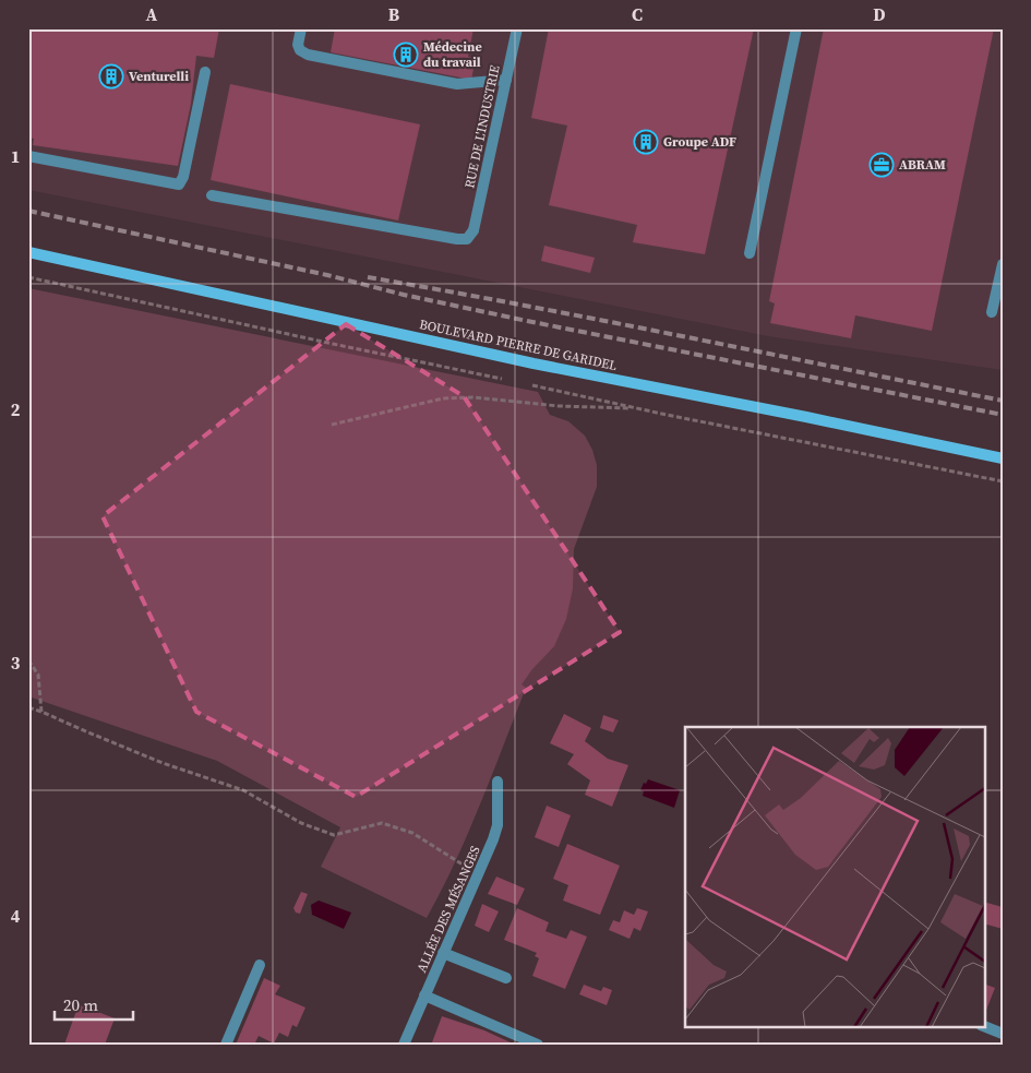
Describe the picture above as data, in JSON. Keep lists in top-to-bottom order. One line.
{"streets":{"street":["RUE DE L'INDUSTRIE","BOULEVARD PIERRE DE GARIDEL","ALLÉE DES MÉSANGES"]},"places":{"building":["Médecine du travail","Venturelli","Groupe ADF"],"office":["ABRAM"]},"scale_bar":"20 m","grid":{"columns":["A","B","C","D"],"rows":["1","2","3","4"]}}
